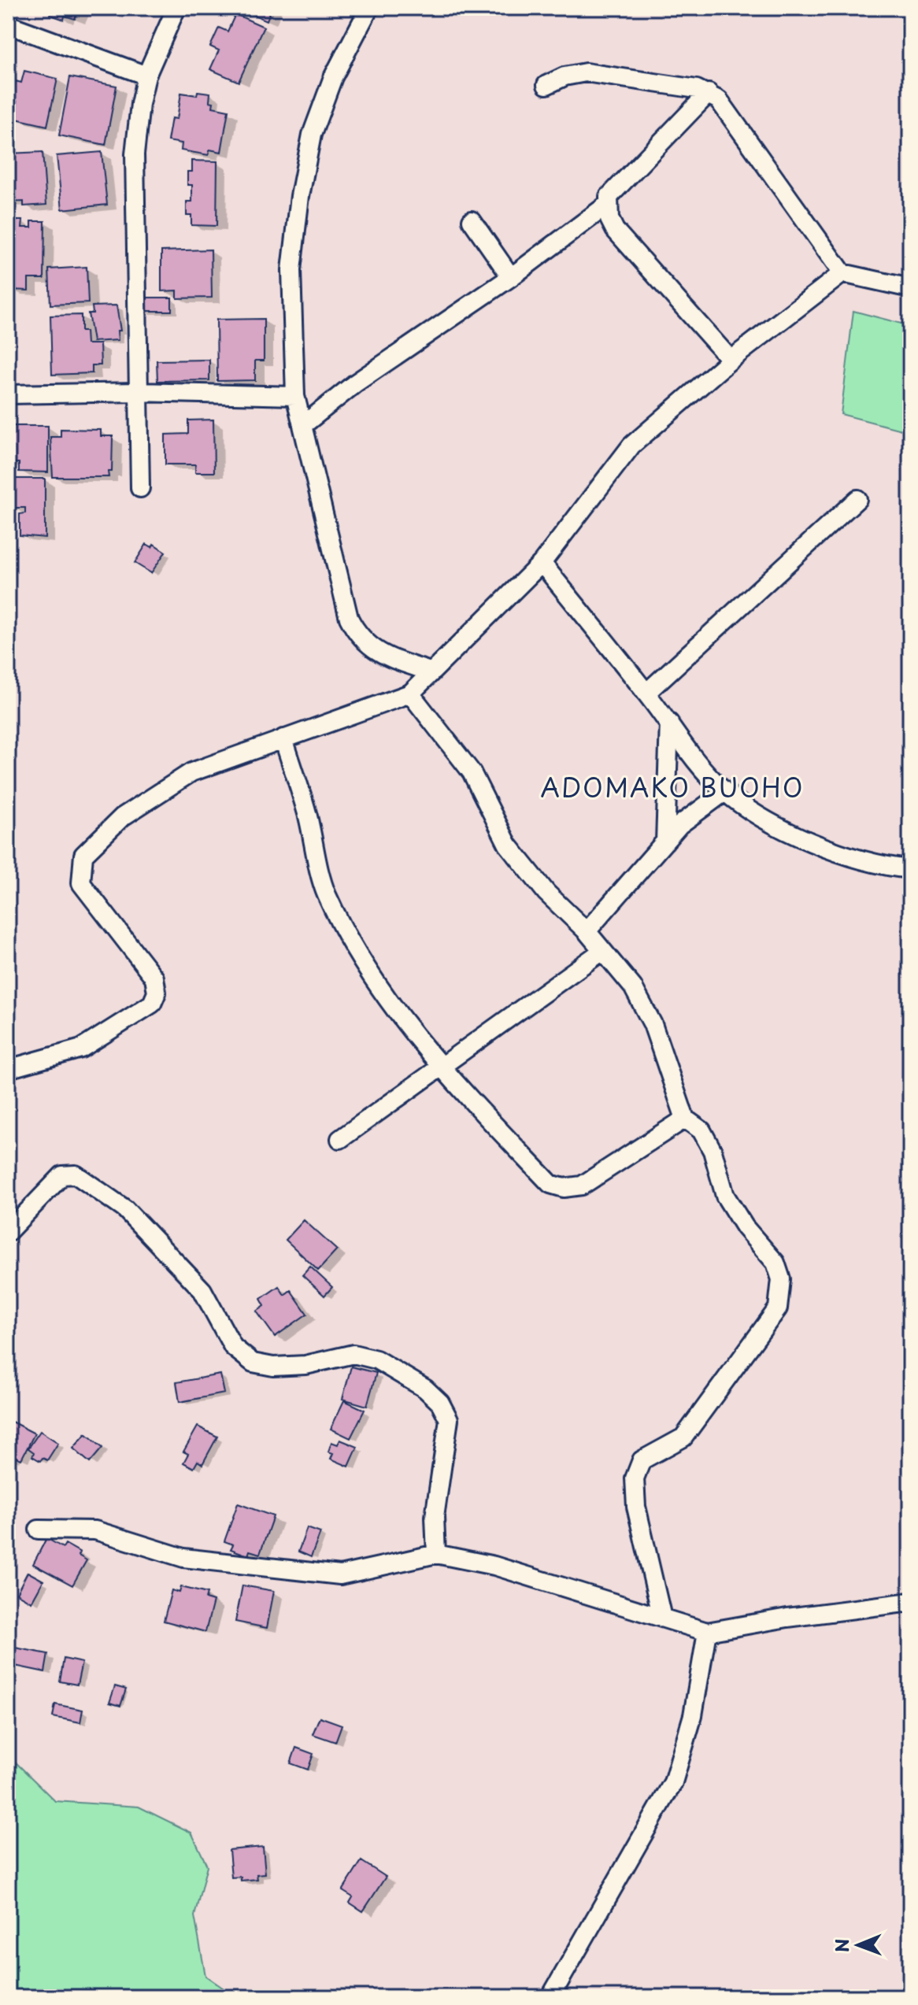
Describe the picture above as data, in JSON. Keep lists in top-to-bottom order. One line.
{"districts":["ADOMAKO BUOHO"],"north":"left"}
